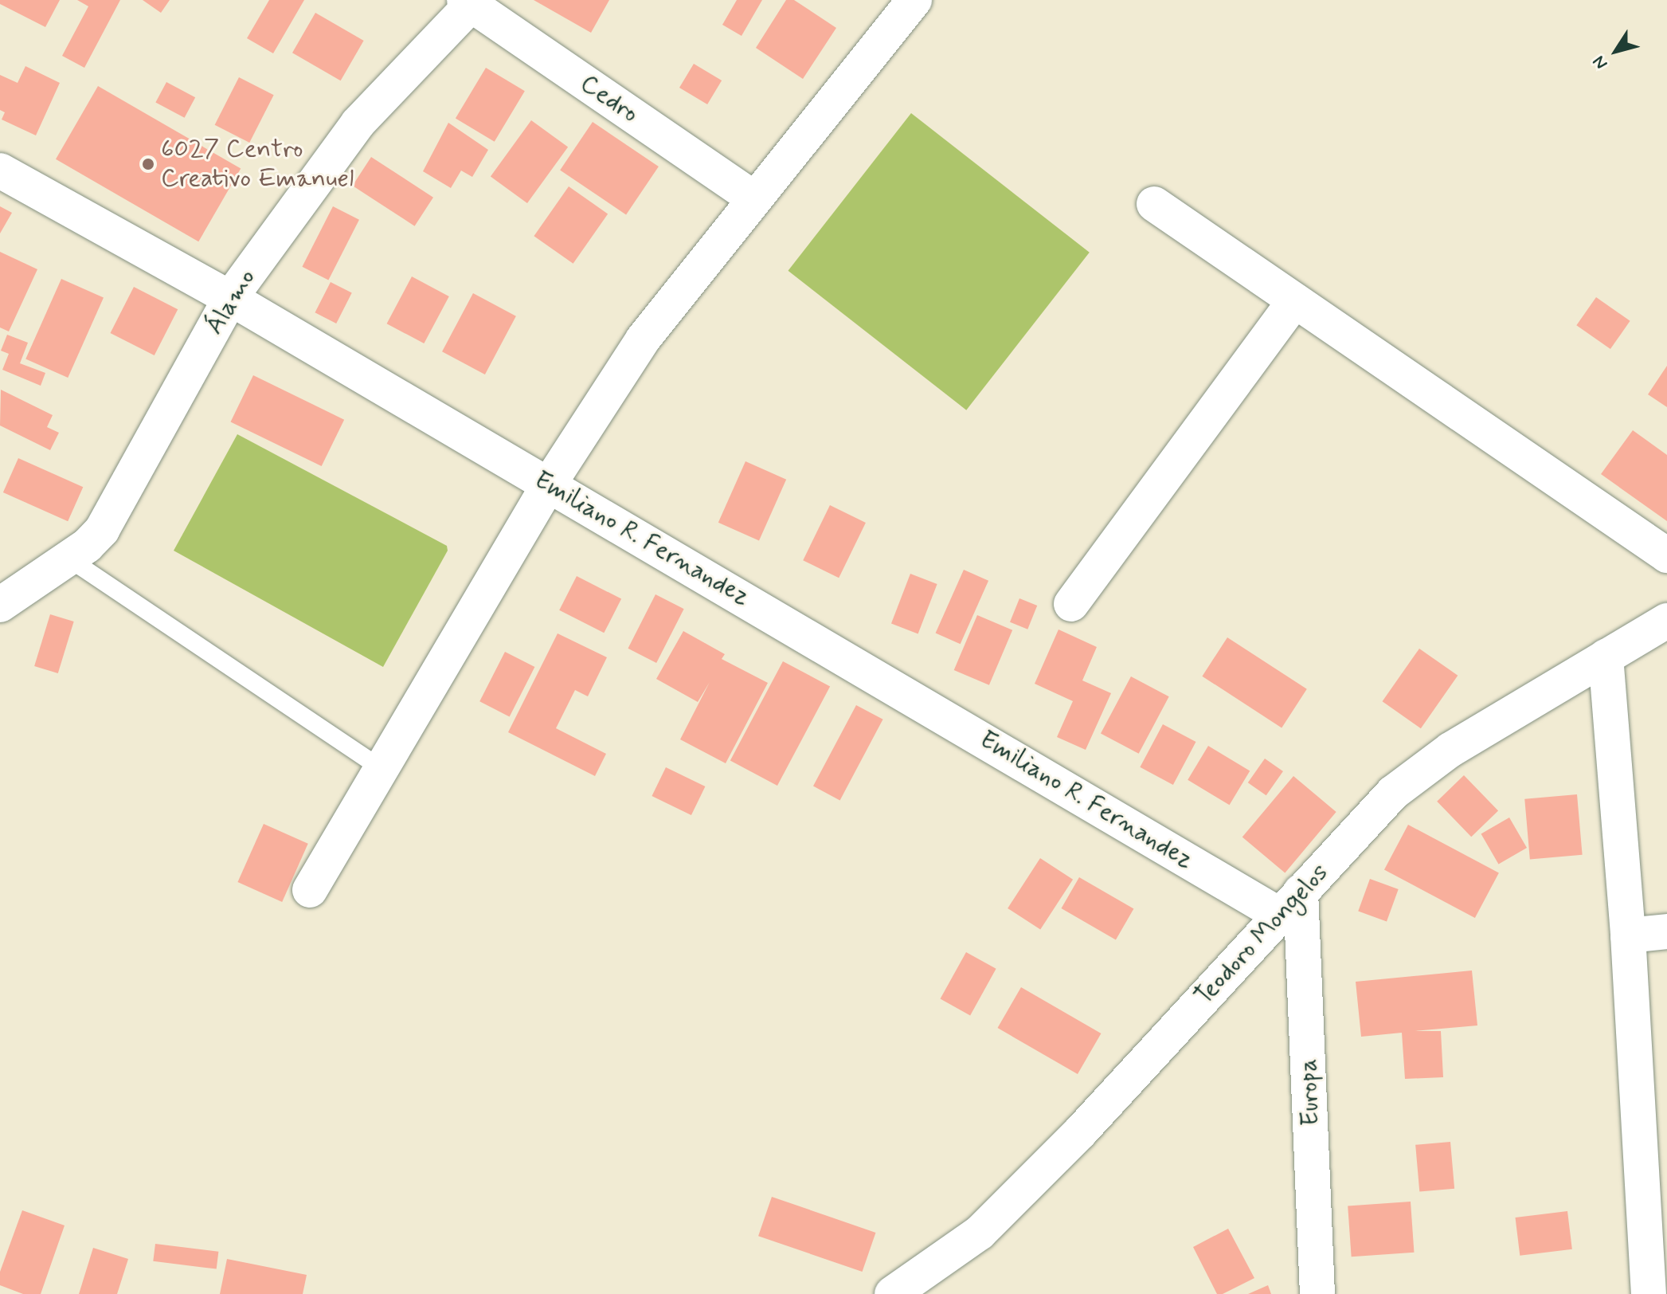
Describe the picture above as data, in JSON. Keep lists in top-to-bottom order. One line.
{"streets":{"street":["Cedro","Álamo","Emiliano R. Fernandez","Teodoro Mongelos","Europa"]},"crossings":[["Cedro","Álamo"],["Álamo","Emiliano R. Fernandez"],["Emiliano R. Fernandez","Teodoro Mongelos"],["Emiliano R. Fernandez","Europa"],["Teodoro Mongelos","Europa"]],"places":["6027 Centro Creativo Emanuel"],"north":"bottom left"}
